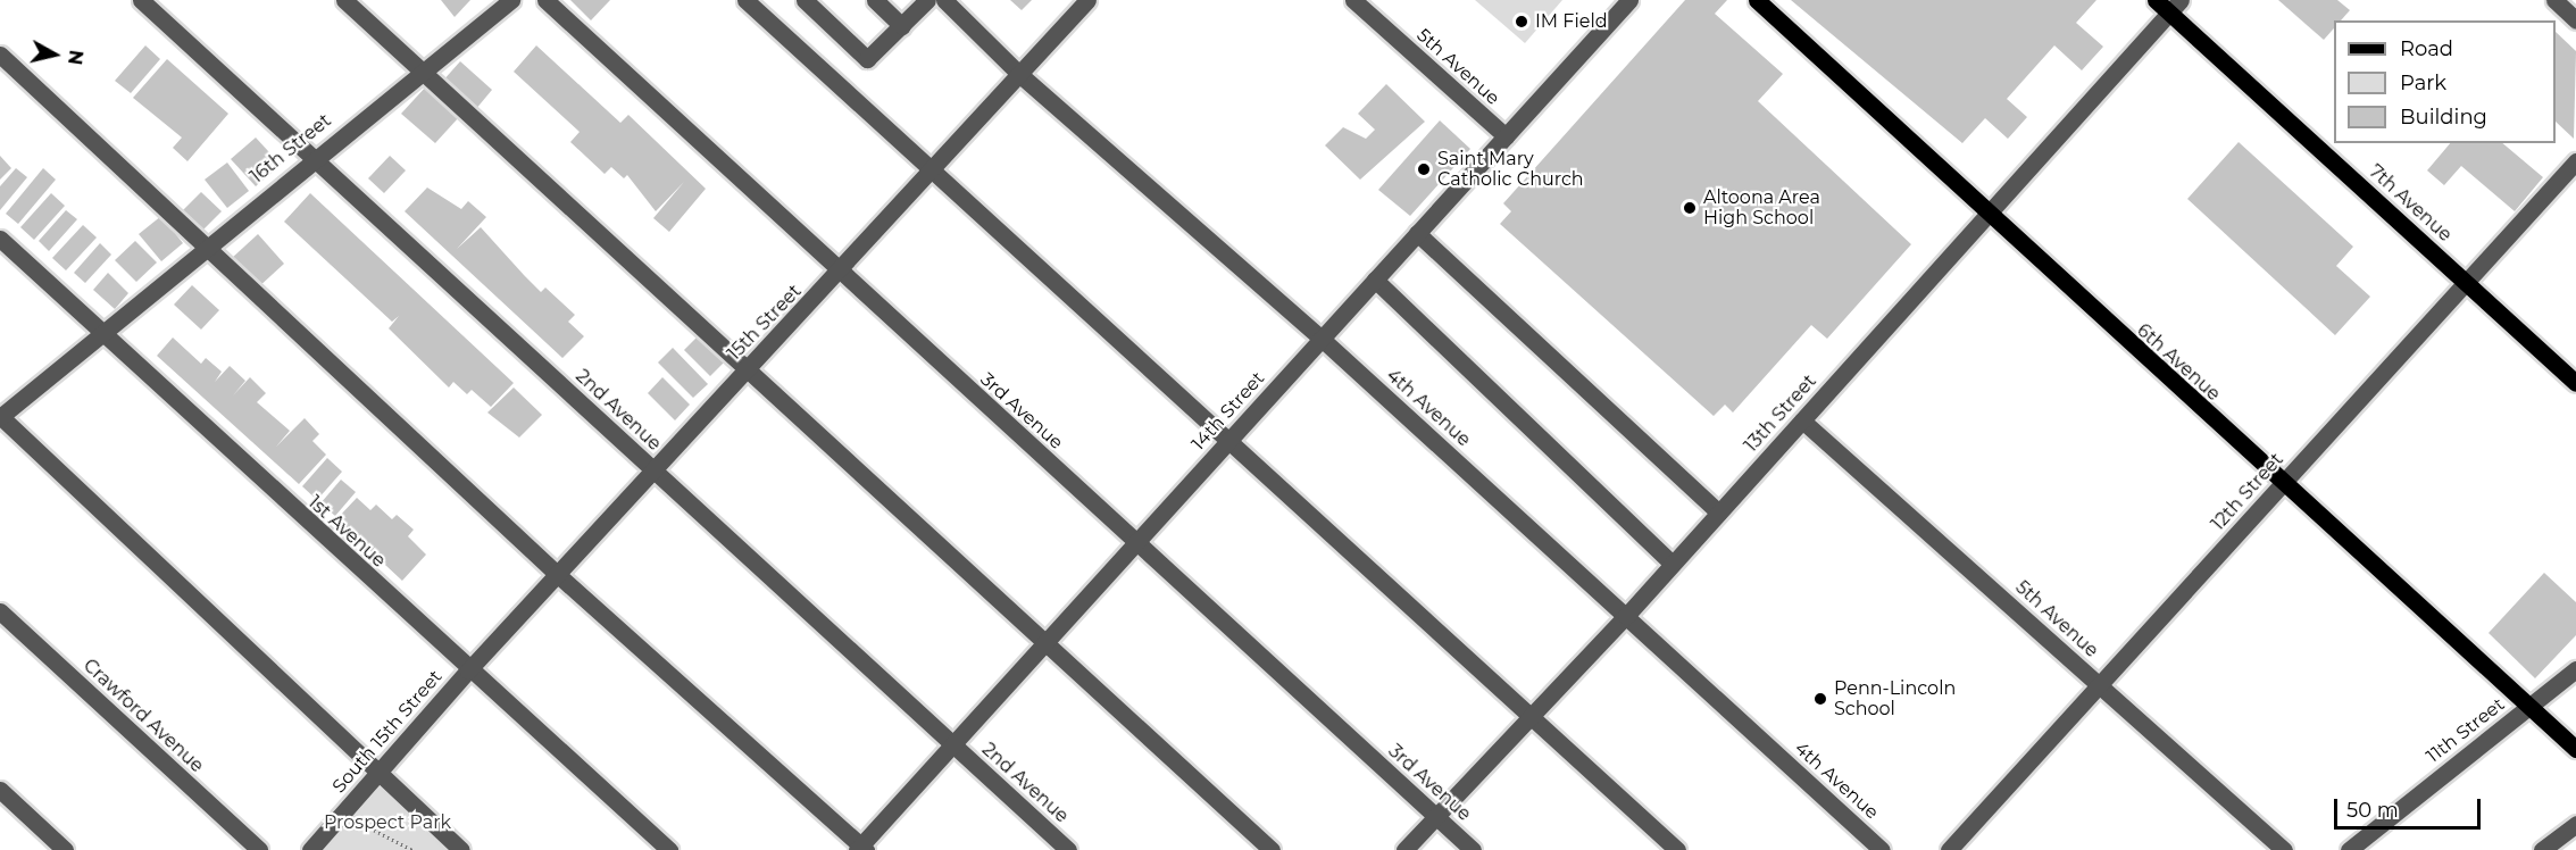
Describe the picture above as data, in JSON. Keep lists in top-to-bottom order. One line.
{"streets":{"main road":["7th Avenue","6th Avenue"],"street":["5th Avenue","16th Street","15th Street","4th Avenue","2nd Avenue","3rd Avenue","14th Street","13th Street","12th Street","1st Avenue","Crawford Avenue","11th Street","South 15th Street"]},"crossings":[["5th Avenue","14th Street"],["5th Avenue","13th Street"],["5th Avenue","12th Street"],["16th Street","2nd Avenue"],["16th Street","1st Avenue"],["7th Avenue","13th Street"],["7th Avenue","12th Street"],["15th Street","4th Avenue"],["15th Street","2nd Avenue"],["15th Street","3rd Avenue"],["15th Street","1st Avenue"],["15th Street","South 15th Street"],["6th Avenue","13th Street"],["6th Avenue","12th Street"],["6th Avenue","11th Street"],["4th Avenue","14th Street"],["4th Avenue","13th Street"],["2nd Avenue","14th Street"],["3rd Avenue","14th Street"],["3rd Avenue","13th Street"],["1st Avenue","South 15th Street"]],"parks":["Prospect Park"],"places":["IM Field","Saint Mary Catholic Church","Altoona Area High School","Penn-Lincoln School"],"legend":["Road","Park","Building"],"scale_bar":"50 m","north":"right"}
